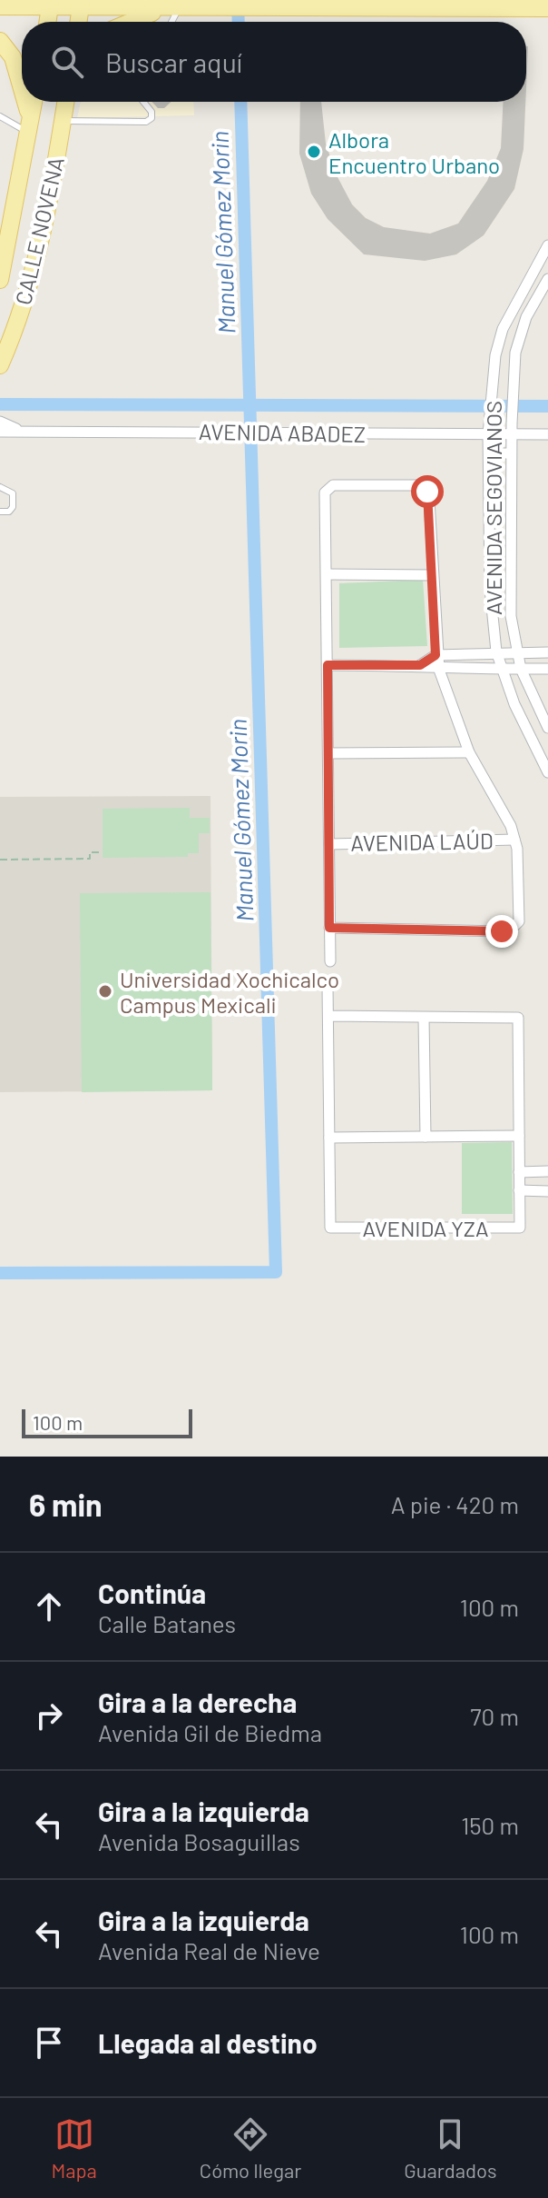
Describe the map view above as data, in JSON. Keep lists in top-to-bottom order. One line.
{"streets":{"main road":["CALLE NOVENA"],"street":["AVENIDA ABADEZ","AVENIDA SEGOVIANOS","AVENIDA LAÚD","AVENIDA YZA"]},"crossings":[["AVENIDA ABADEZ","AVENIDA SEGOVIANOS"]],"water":["Manuel Gómez Morin"],"places":["Albora Encuentro Urbano","Universidad Xochicalco Campus Mexicali"],"scale_bar":"100 m","page":{"search":"Buscar aquí","scale":"100 m","heading":["6 min","A pie · 420 m"],"list":[["Continúa","Calle Batanes","100 m"],["Gira a la derecha","Avenida Gil de Biedma","70 m"],["Gira a la izquierda","Avenida Bosaguillas","150 m"],["Gira a la izquierda","Avenida Real de Nieve","100 m"],"Llegada al destino"],"nav":["Mapa","Cómo llegar","Guardados"]}}
